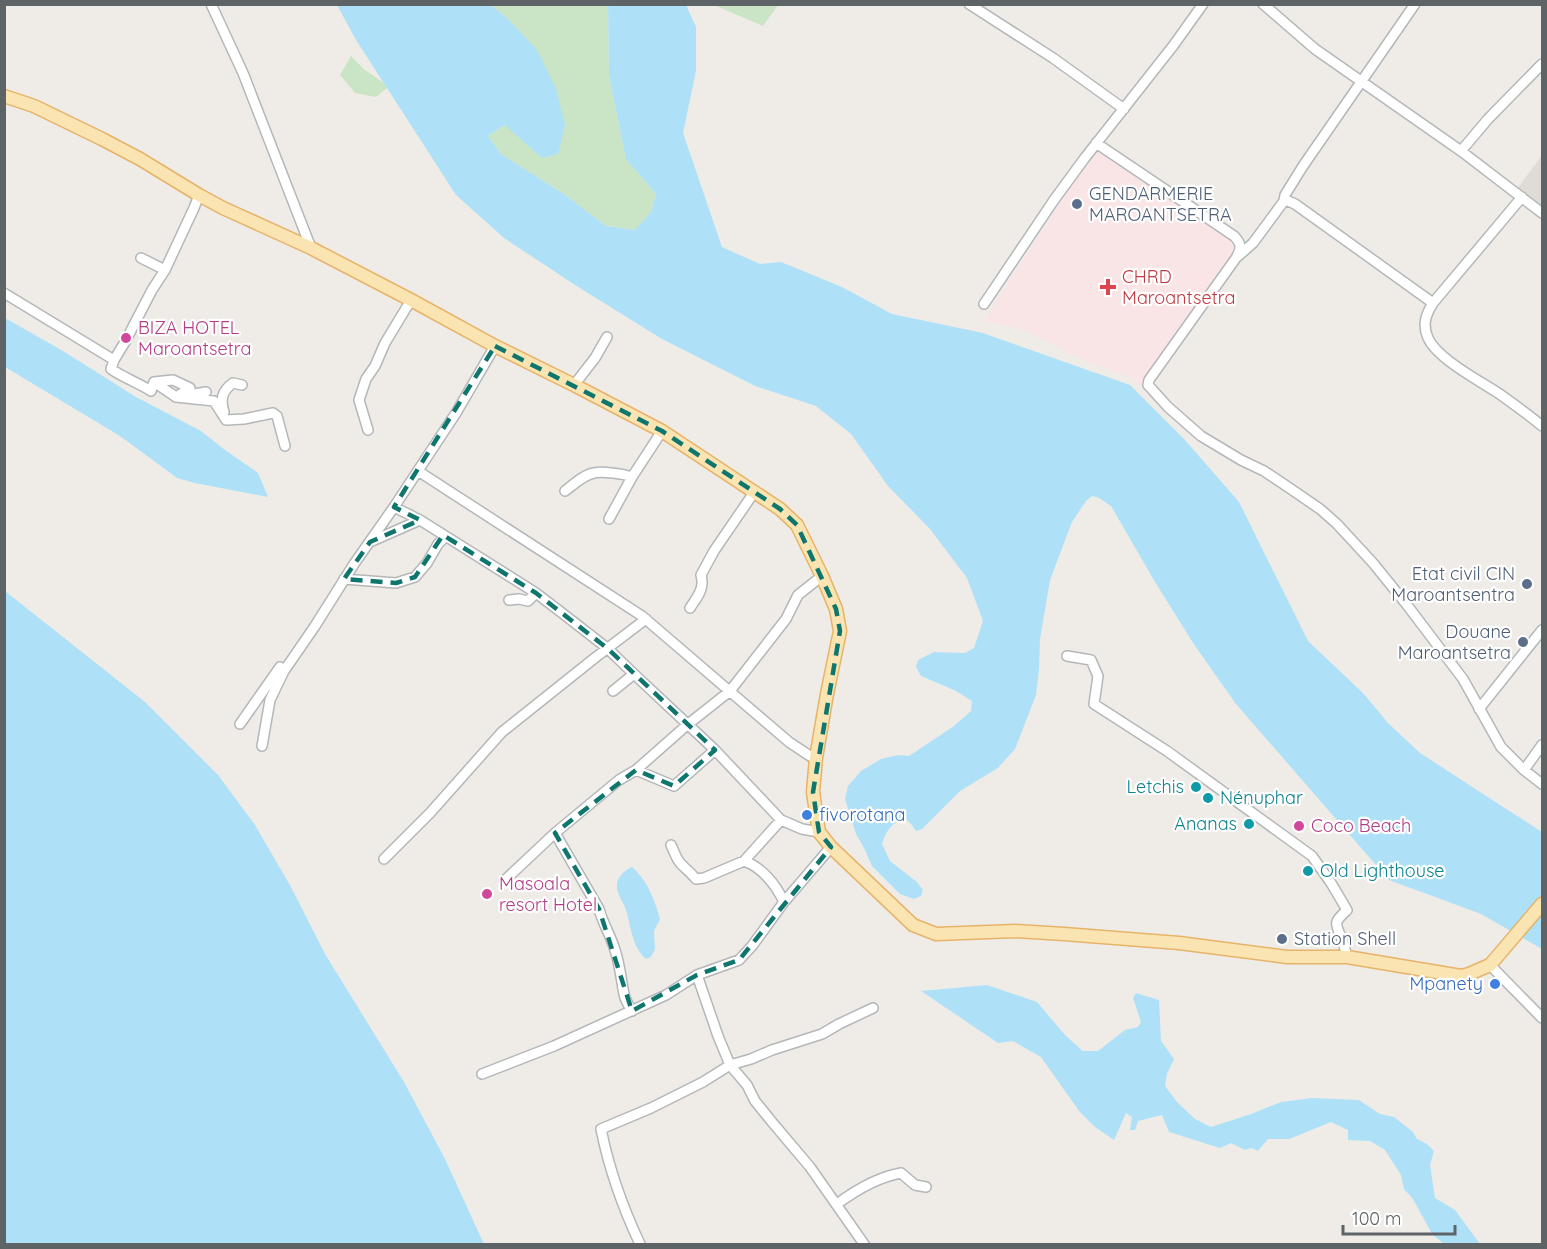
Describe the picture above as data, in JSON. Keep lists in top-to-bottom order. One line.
{"places":{"other":["GENDARMERIE MAROANTSETRA","BIZA HOTEL Maroantsetra","Etat civil CIN Maroantsentra","Douane Maroantsetra","Letchis","Nénuphar","fivorotana","Ananas","Coco Beach","Old Lighthouse","Masoala resort Hotel","Station Shell","Mpanety"],"health":["CHRD Maroantsetra"]},"scale_bar":"100 m"}
